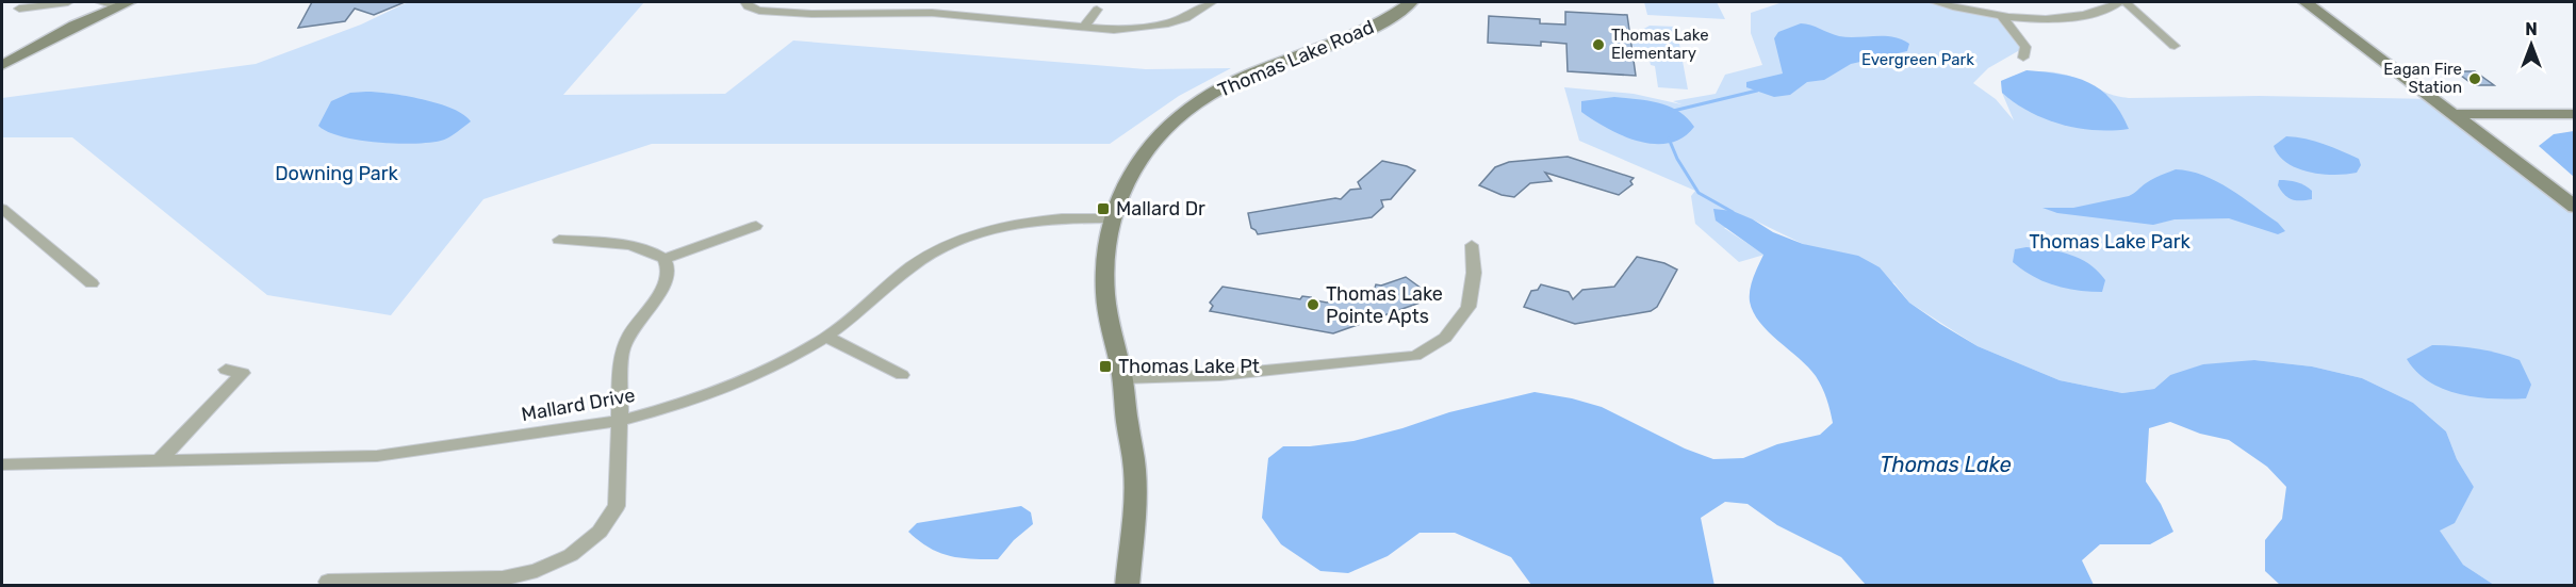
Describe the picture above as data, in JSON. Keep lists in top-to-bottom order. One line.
{"streets":{"street":["Thomas Lake Road","Mallard Drive"]},"crossings":[["Thomas Lake Road","Mallard Drive"]],"water":["Thomas Lake"],"parks":["Evergreen Park","Downing Park","Thomas Lake Park"],"places":{"other":["Thomas Lake Elementary","Eagan Fire Station","Thomas Lake Pointe Apts"],"transit":["Mallard Dr","Thomas Lake Pt"]},"north":"top"}
